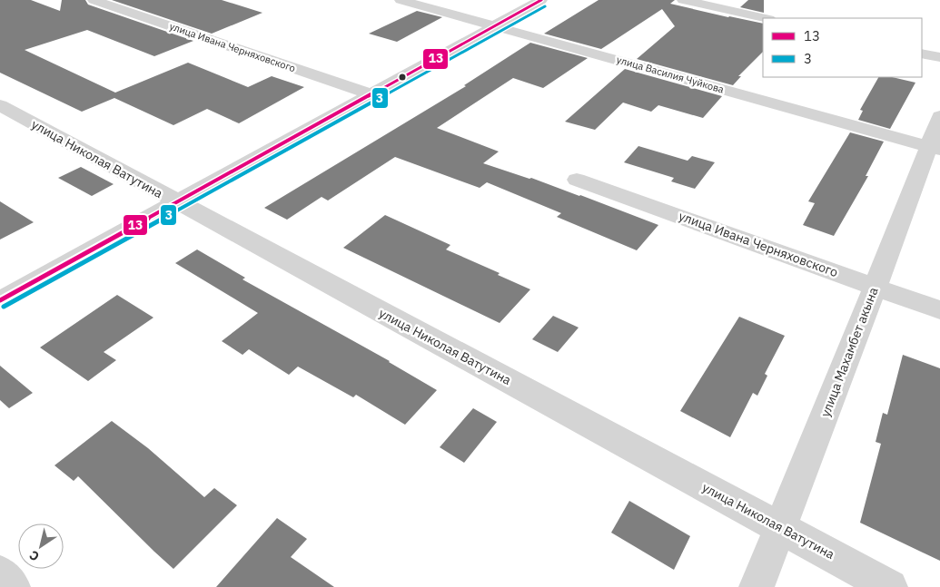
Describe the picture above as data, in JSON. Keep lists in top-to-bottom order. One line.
{"streets":{"street":["улица Ивана Черняховского","улица Василия Чуйкова","улица Николая Ватутина","улица Махамбет акына"]},"crossings":[["улица Ивана Черняховского","улица Махамбет акына"],["улица Василия Чуйкова","улица Махамбет акына"],["улица Николая Ватутина","улица Махамбет акына"]],"lines":["transit line 13","transit line 3"],"legend":["13","3"],"north":"bottom left"}
